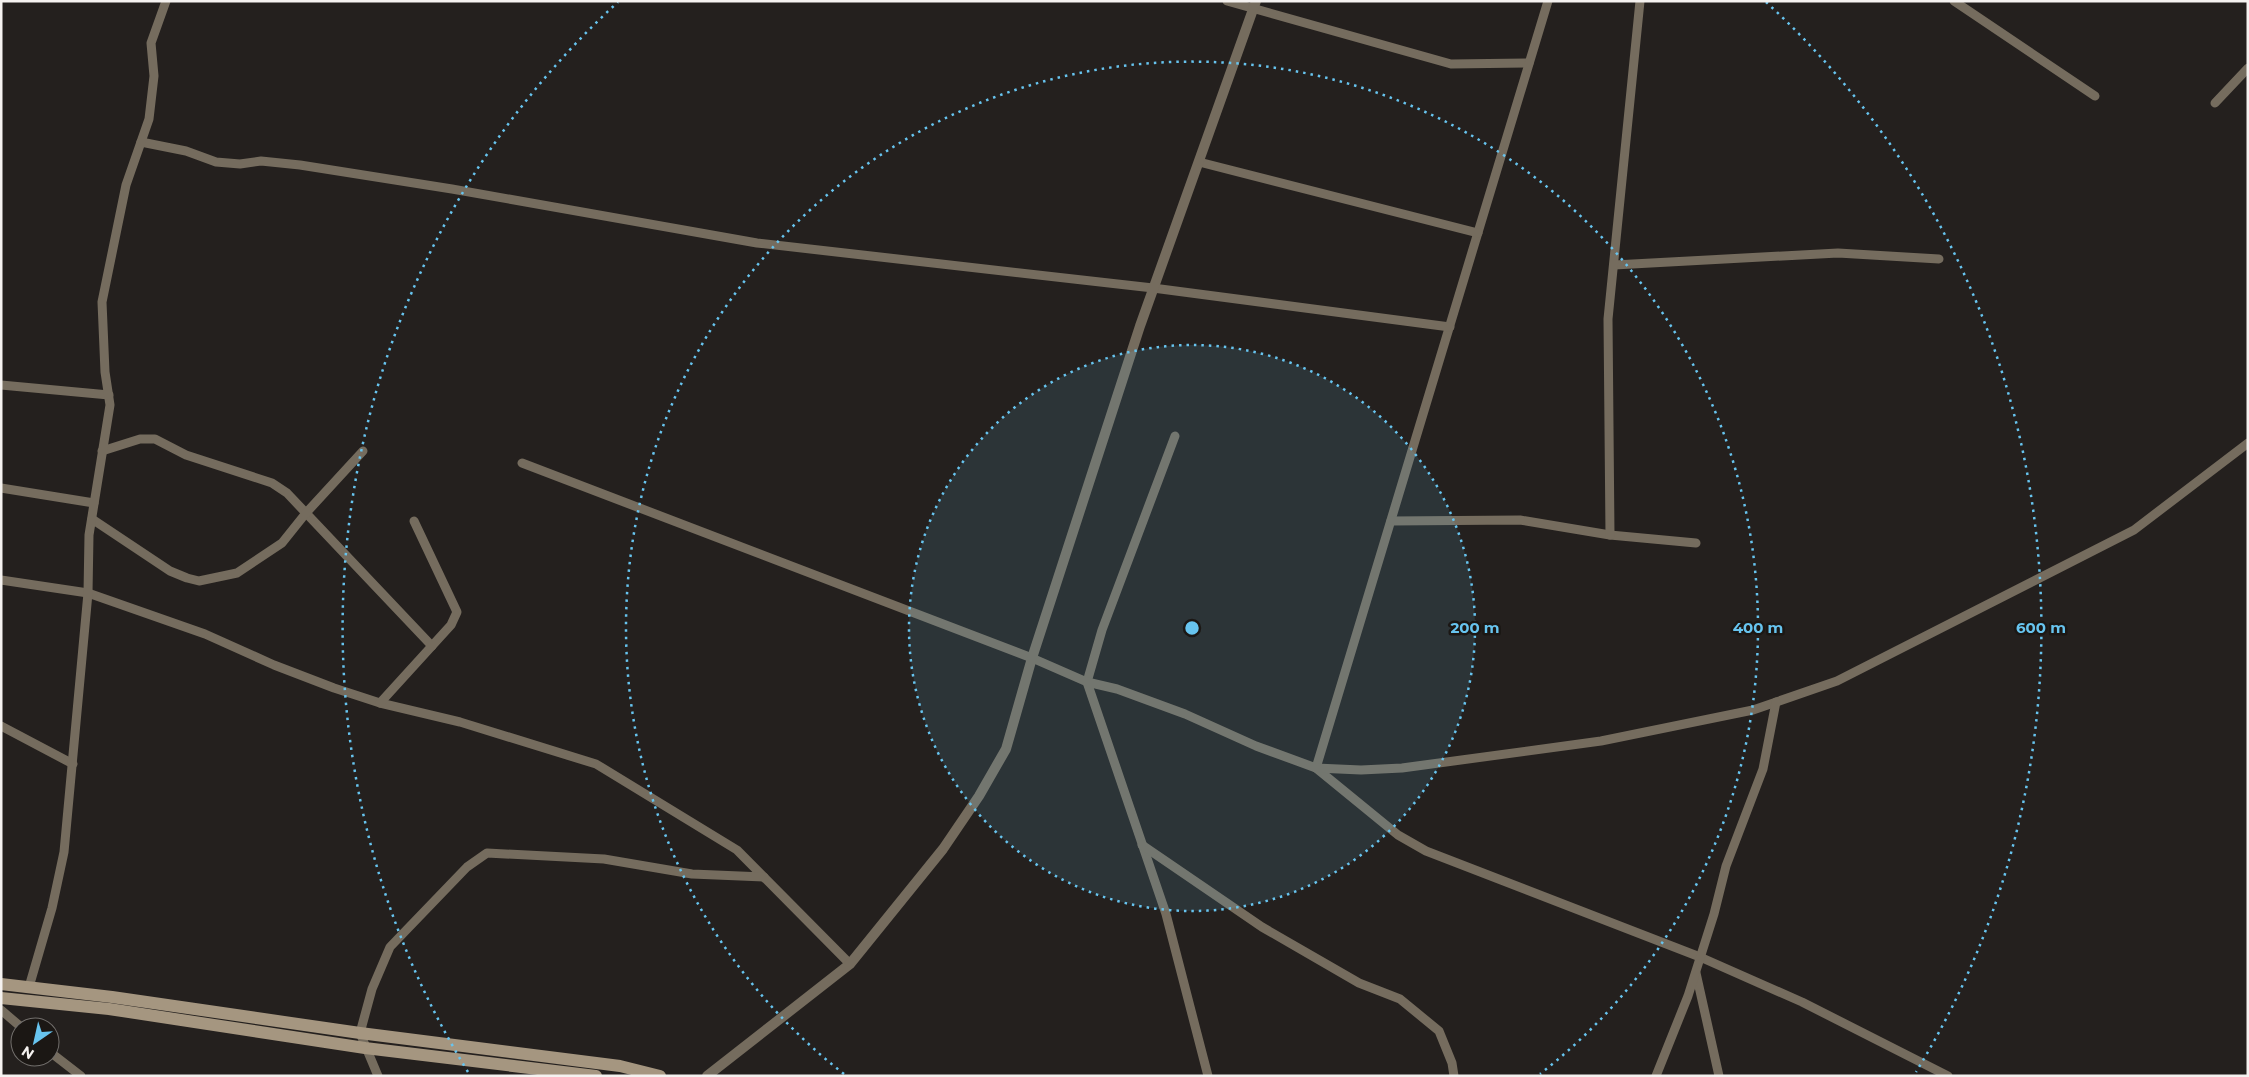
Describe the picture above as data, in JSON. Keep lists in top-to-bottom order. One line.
{"north":"bottom left","rings":["200 m","400 m","600 m"]}
